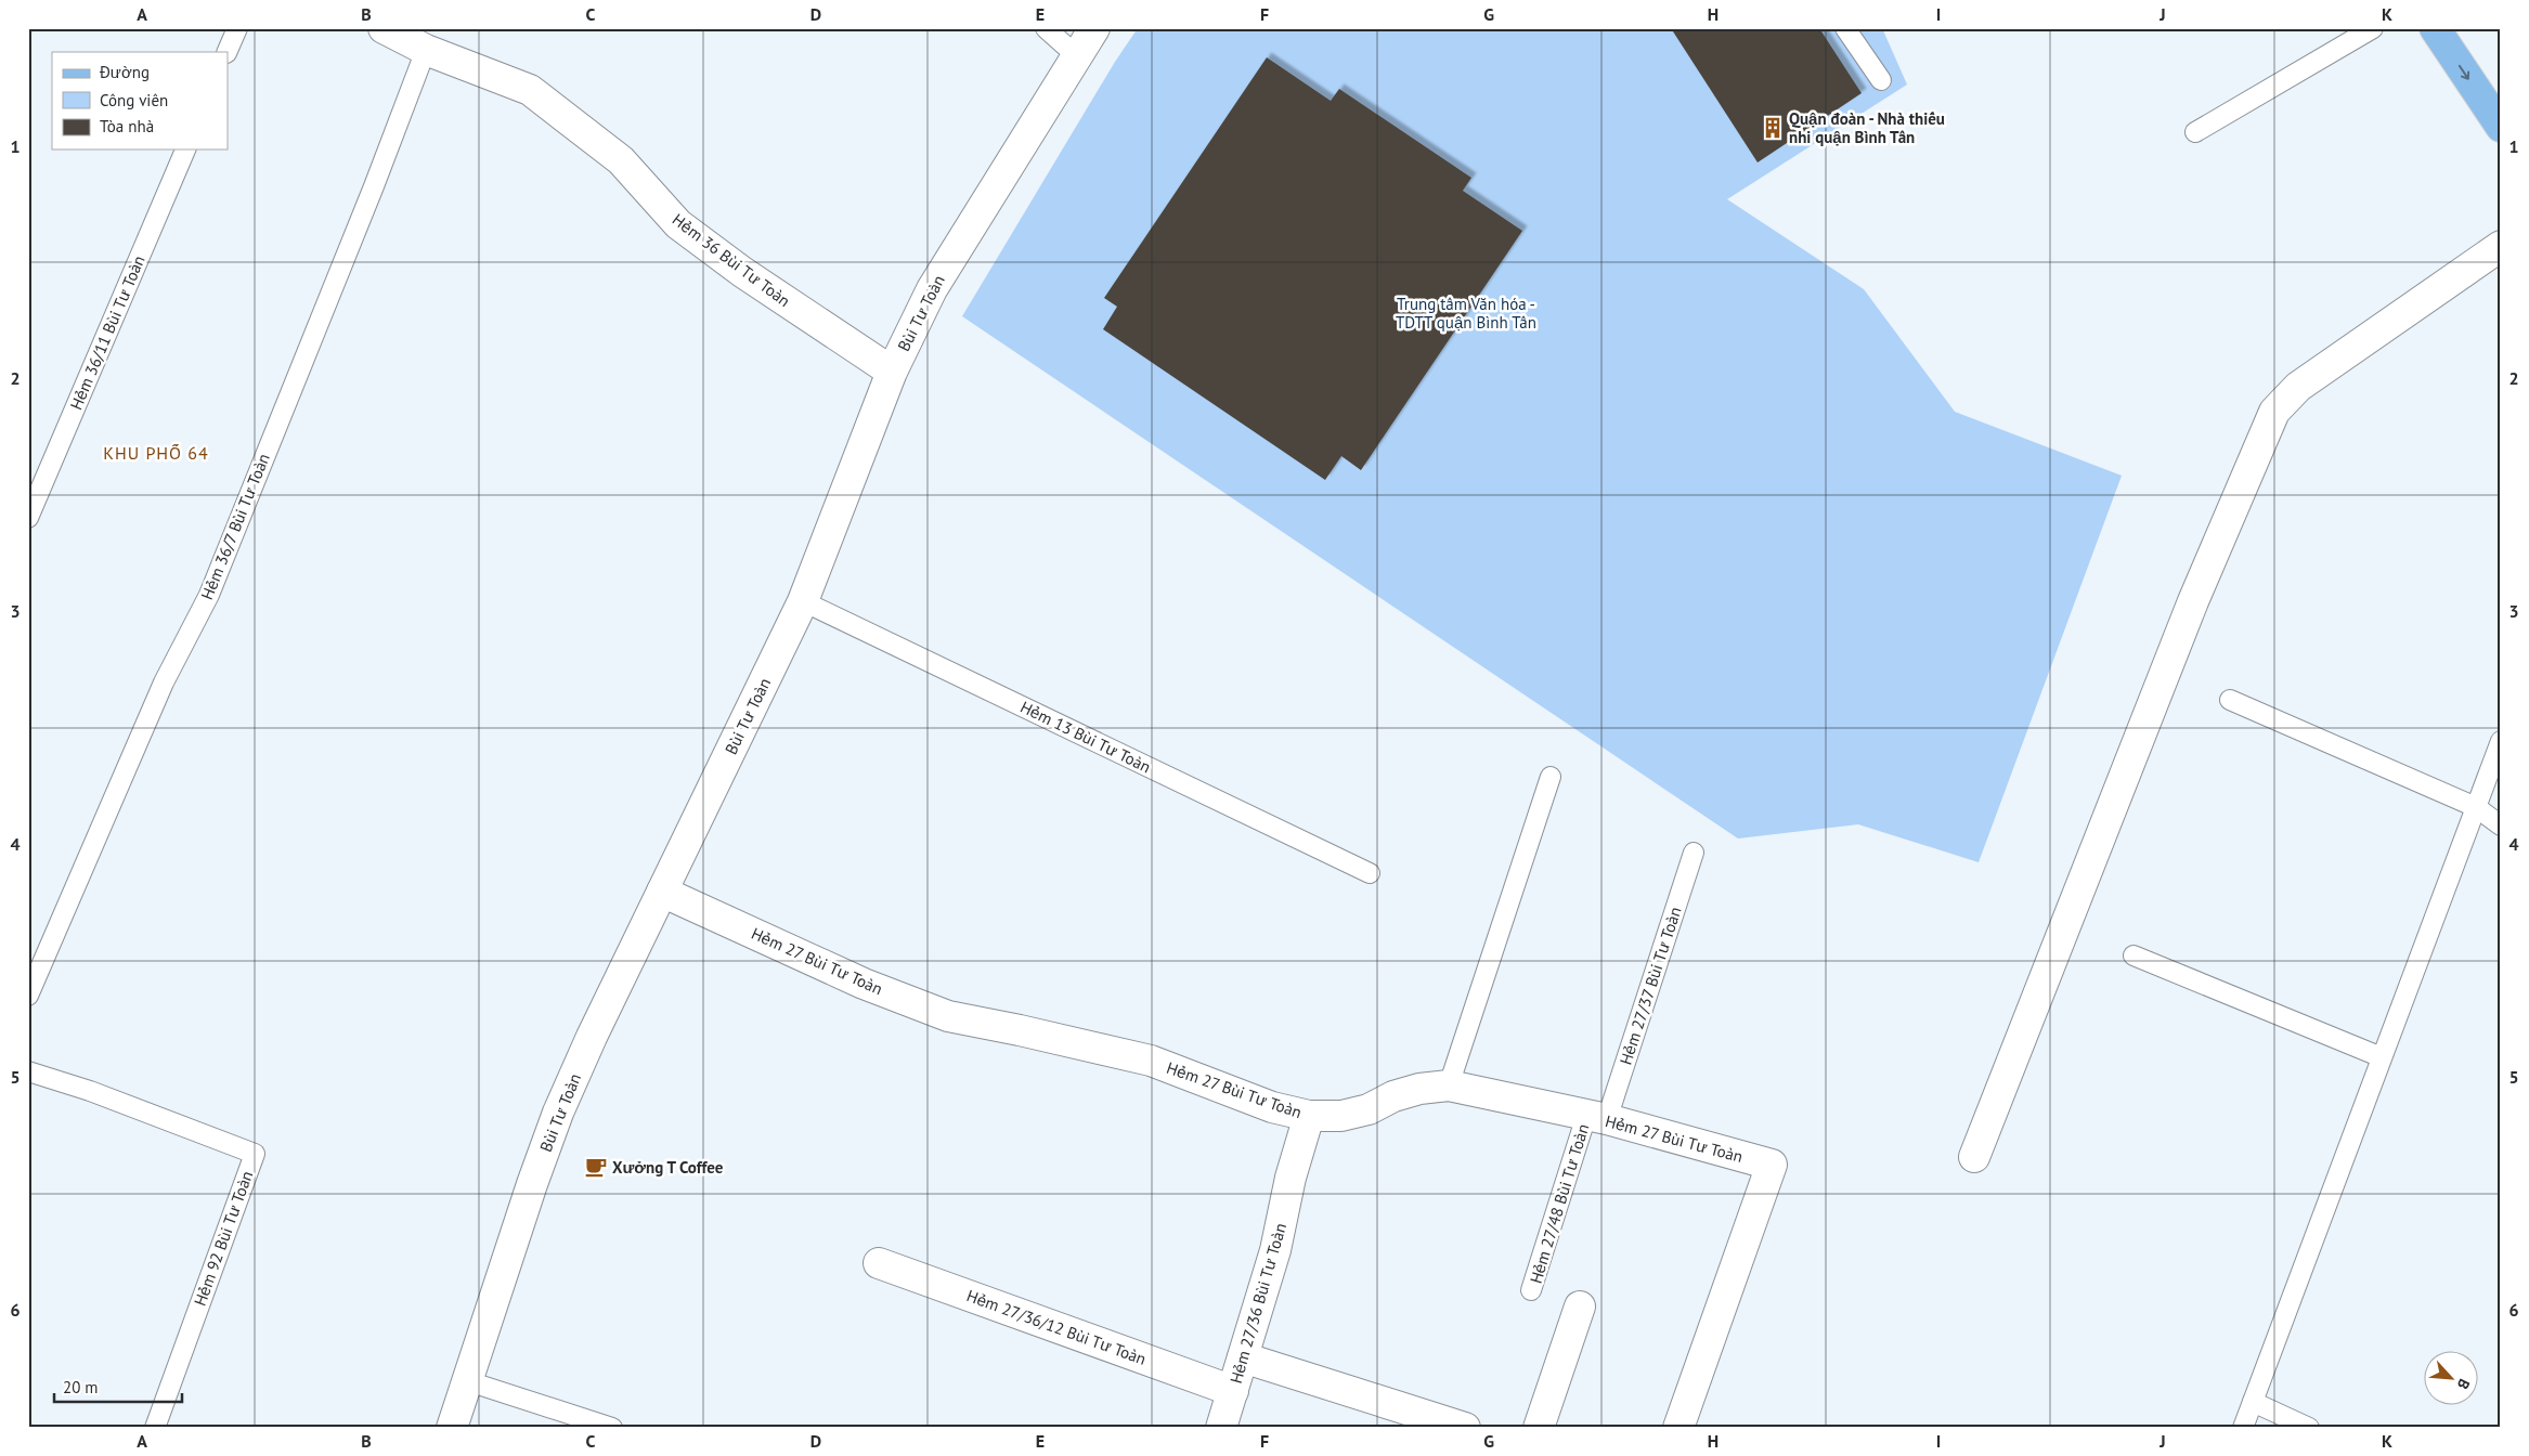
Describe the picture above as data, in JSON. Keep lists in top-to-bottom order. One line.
{"streets":{"street":["Hẻm 36 Bùi Tư Toàn","Bùi Tư Toàn","Hẻm 27 Bùi Tư Toàn","Hẻm 27/36 Bùi Tư Toàn","Hẻm 27/36/12 Bùi Tư Toàn"],"lane":["Hẻm 36/11 Bùi Tư Toàn","Hẻm 36/7 Bùi Tư Toàn","Hẻm 13 Bùi Tư Toàn","Hẻm 27/37 Bùi Tư Toàn","Hẻm 27/48 Bùi Tư Toàn","Hẻm 92 Bùi Tư Toàn"]},"crossings":[["Hẻm 36 Bùi Tư Toàn","Bùi Tư Toàn"],["Hẻm 36 Bùi Tư Toàn","Hẻm 36/7 Bùi Tư Toàn"],["Bùi Tư Toàn","Hẻm 13 Bùi Tư Toàn"],["Bùi Tư Toàn","Hẻm 27 Bùi Tư Toàn"],["Hẻm 27 Bùi Tư Toàn","Hẻm 27/37 Bùi Tư Toàn"],["Hẻm 27 Bùi Tư Toàn","Hẻm 27/48 Bùi Tư Toàn"],["Hẻm 27 Bùi Tư Toàn","Hẻm 27/36 Bùi Tư Toàn"],["Hẻm 27/37 Bùi Tư Toàn","Hẻm 27/48 Bùi Tư Toàn"],["Hẻm 27/36 Bùi Tư Toàn","Hẻm 27/36/12 Bùi Tư Toàn"]],"districts":["KHU PHỐ 64"],"parks":["Trung tâm Văn hóa - TDTT quận Bình Tân"],"places":{"building":["Quận đoàn - Nhà thiếu nhi quận Bình Tân"],"cafe":["Xưởng T Coffee"]},"legend":["Đường","Công viên","Tòa nhà"],"scale_bar":"20 m","north":"bottom right","grid":{"columns":["A","B","C","D","E","F","G","H","I","J","K"],"rows":["1","2","3","4","5","6"]}}
